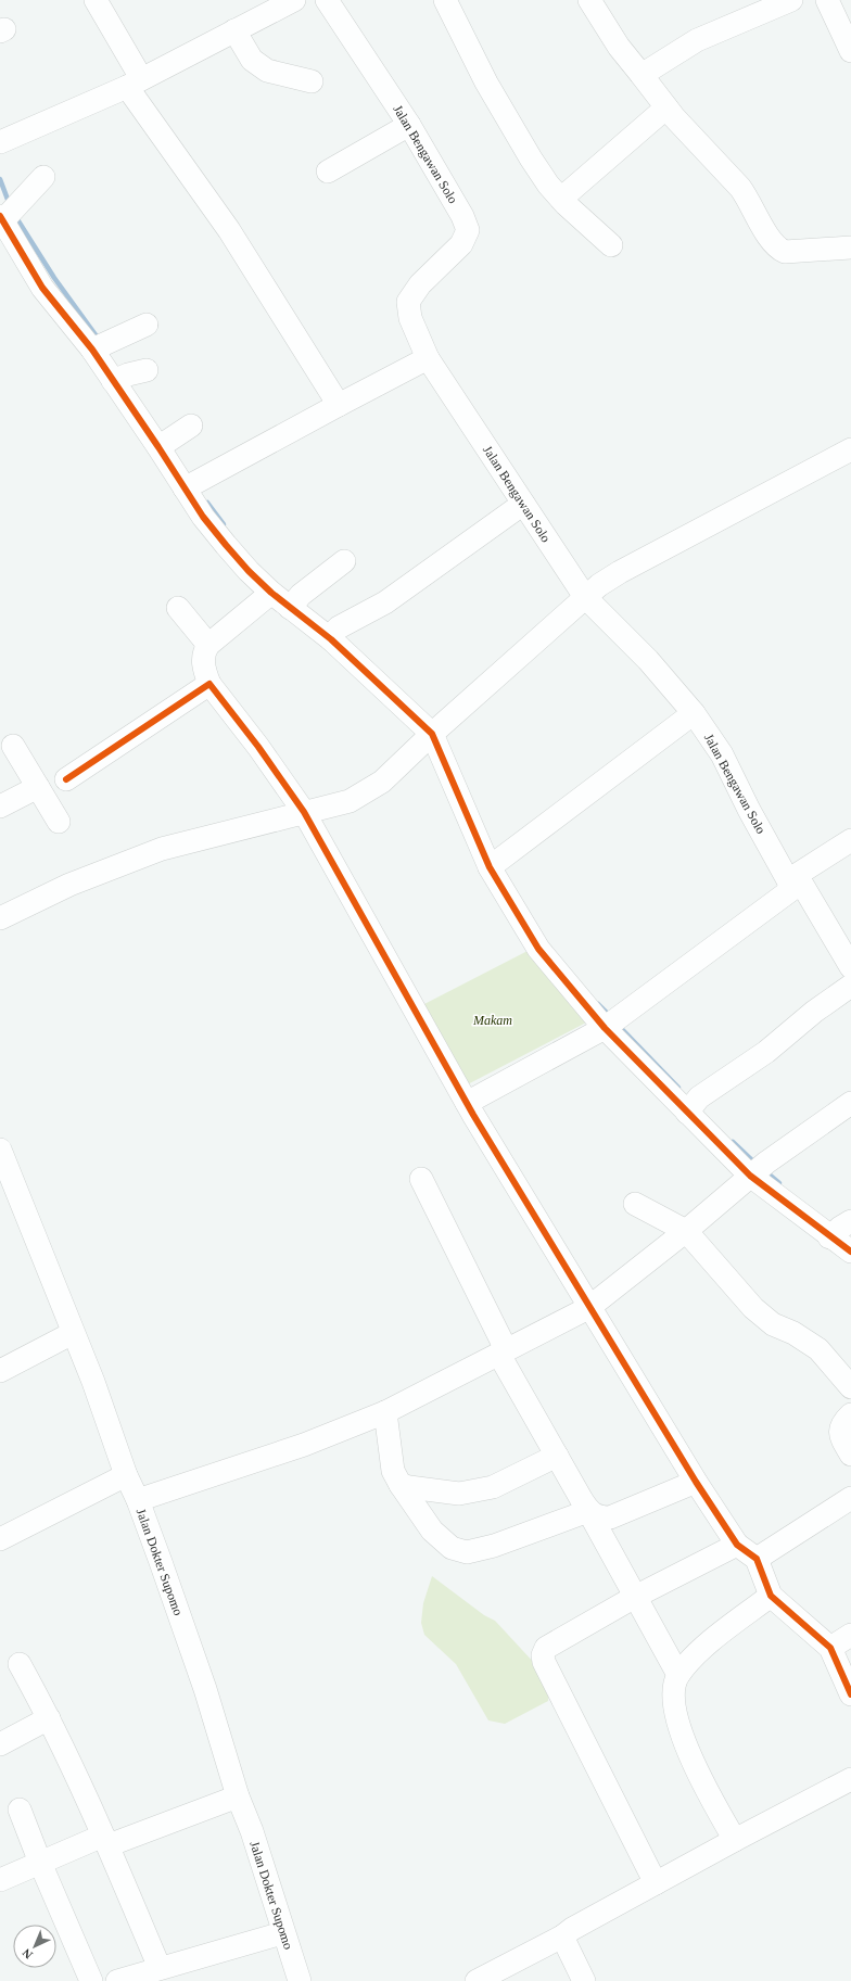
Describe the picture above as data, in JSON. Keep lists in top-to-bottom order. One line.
{"streets":{"street":["Jalan Bengawan Solo","Jalan Dokter Supomo"]},"parks":["Makam"],"north":"bottom left"}
